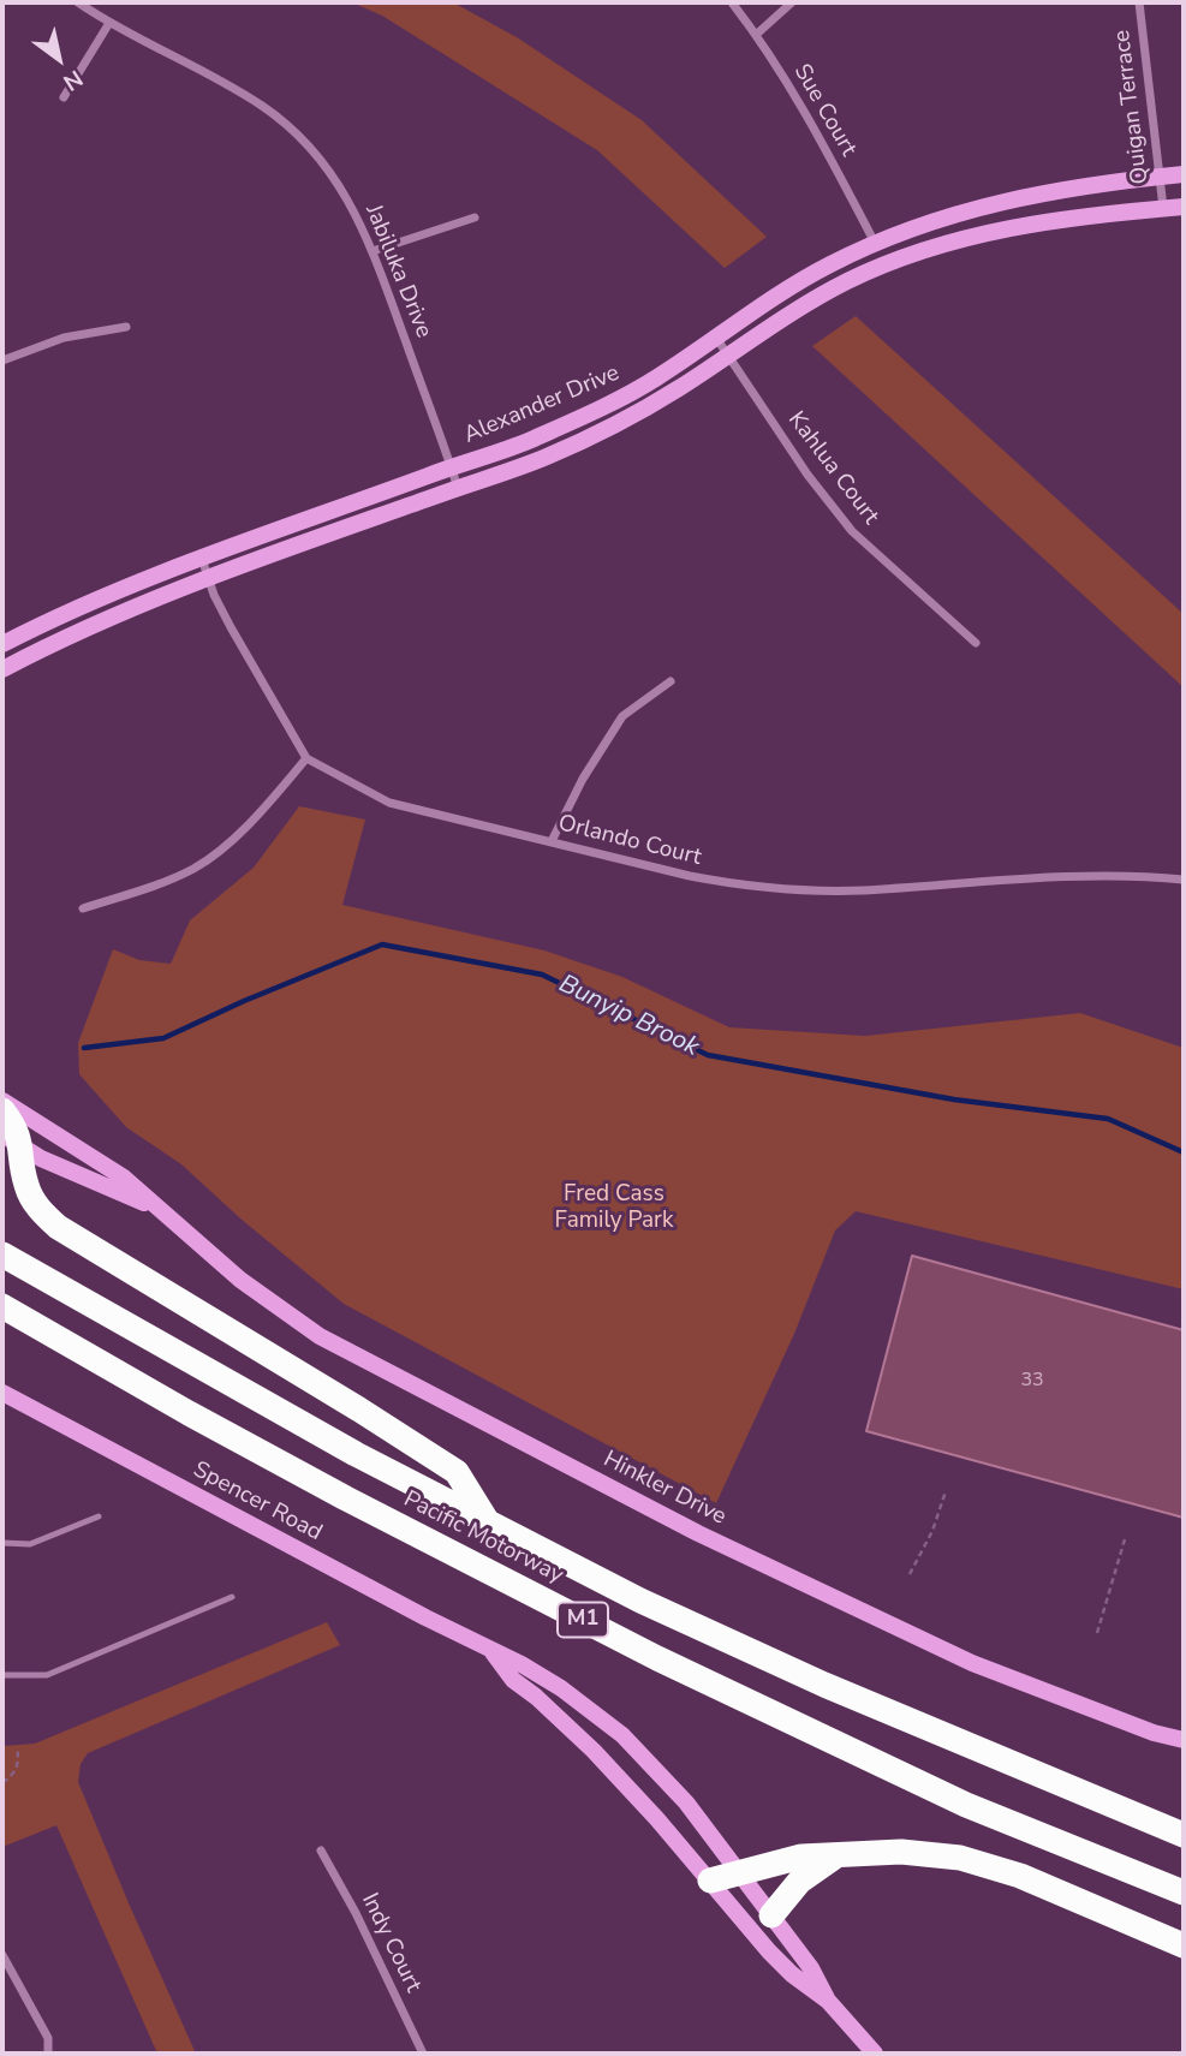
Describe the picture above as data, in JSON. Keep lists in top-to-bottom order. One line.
{"streets":{"highway":["Pacific Motorway","M1"],"street":["Quigan Terrace","Sue Court","Jabiluka Drive","Alexander Drive","Kahlua Court","Orlando Court","Hinkler Drive","Spencer Road","Indy Court"]},"crossings":[["Quigan Terrace","Alexander Drive"],["Sue Court","Alexander Drive"],["Jabiluka Drive","Alexander Drive"],["Alexander Drive","Kahlua Court"]],"water":["Bunyip Brook"],"parks":["Fred Cass Family Park"],"house_numbers":["33"],"north":"bottom right"}
